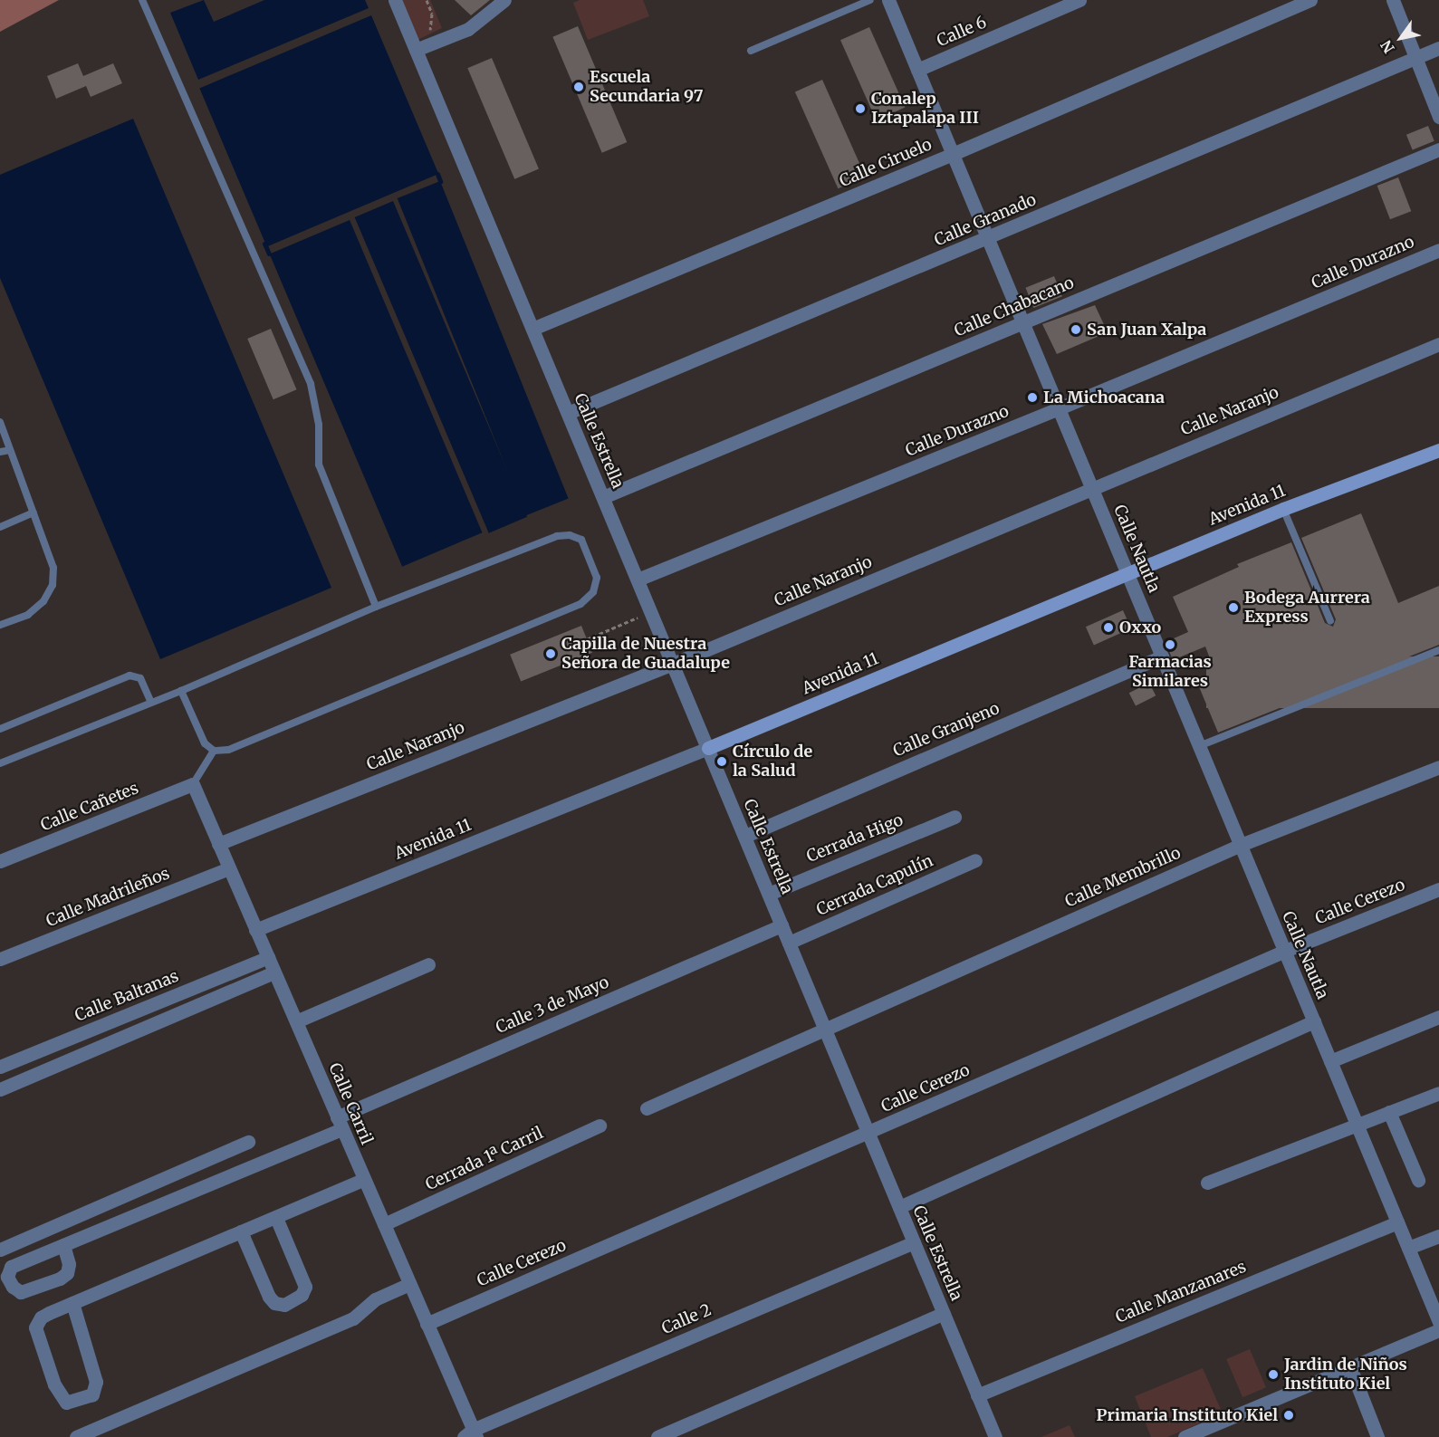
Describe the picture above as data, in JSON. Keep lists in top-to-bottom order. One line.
{"streets":{"street":["Calle 6","Calle Ciruelo","Calle Granado","Calle Durazno","Calle Chabacano","Calle Naranjo","Calle Estrella","Avenida 11","Calle Nautla","Calle Granjeno","Calle Cañetes","Cerrada Higo","Calle Membrillo","Cerrada Capulín","Calle Madrileños","Calle Cerezo","Calle Baltanas","Calle 3 de Mayo","Calle Carril","Cerrada 1ª Carril","Calle Manzanares","Calle 2"]},"crossings":[["Calle 6","Calle Nautla"],["Calle Ciruelo","Calle Estrella"],["Calle Ciruelo","Calle Nautla"],["Calle Granado","Calle Estrella"],["Calle Granado","Calle Nautla"],["Calle Durazno","Calle Estrella"],["Calle Durazno","Calle Nautla"],["Calle Chabacano","Calle Estrella"],["Calle Chabacano","Calle Nautla"],["Calle Naranjo","Calle Estrella"],["Calle Naranjo","Calle Nautla"],["Calle Naranjo","Calle Carril"],["Calle Estrella","Avenida 11"],["Calle Estrella","Calle Granjeno"],["Calle Estrella","Cerrada Higo"],["Calle Estrella","Calle Membrillo"],["Calle Estrella","Cerrada Capulín"],["Calle Estrella","Calle Cerezo"],["Calle Estrella","Calle 3 de Mayo"],["Calle Estrella","Calle Manzanares"],["Calle Estrella","Calle 2"],["Avenida 11","Calle Nautla"],["Avenida 11","Calle Carril"],["Calle Nautla","Calle Granjeno"],["Calle Nautla","Calle Membrillo"],["Calle Nautla","Calle Cerezo"],["Calle Nautla","Calle Manzanares"],["Calle Cañetes","Calle Carril"],["Calle Madrileños","Calle Carril"],["Calle Cerezo","Calle Carril"],["Calle Baltanas","Calle Carril"],["Calle 3 de Mayo","Calle Carril"],["Calle Carril","Cerrada 1ª Carril"],["Calle Carril","Calle 2"]],"places":["Escuela Secundaria 97","Conalep Iztapalapa III","San Juan Xalpa","La Michoacana","Bodega Aurrera Express","Oxxo","Farmacias Similares","Capilla de Nuestra Señora de Guadalupe","Círculo de la Salud","Jardin de Niños Instituto Kiel","Primaria Instituto Kiel"],"north":"bottom left"}
